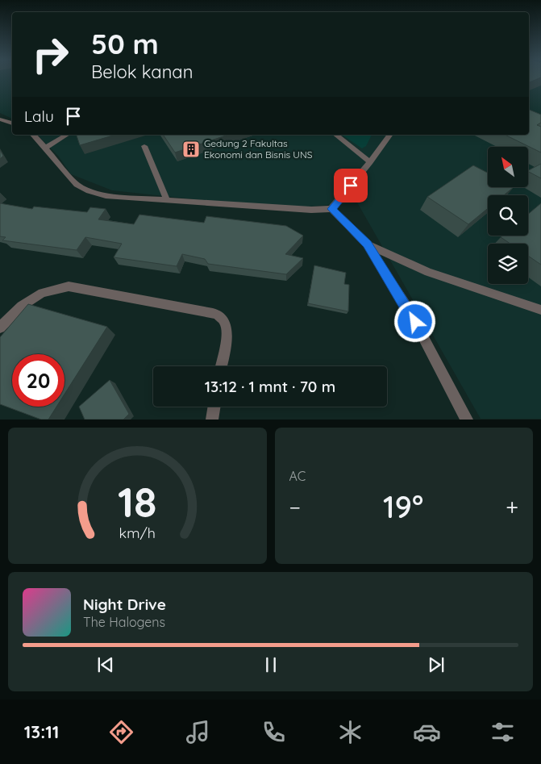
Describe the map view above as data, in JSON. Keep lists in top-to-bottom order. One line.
{"places":{"building":["Gedung 2 Fakultas Ekonomi dan Bisnis UNS"]},"north":"top left","page":{"turn":["50 m","Belok kanan"],"then":"Lalu","limit":"20","trip":"13:12 · 1 mnt · 70 m","tile":"AC","heat":["−","19°","+"],"song":["Night Drive","The Halogens"],"tabs":"13:11","gauge":["18","km/h"]}}
